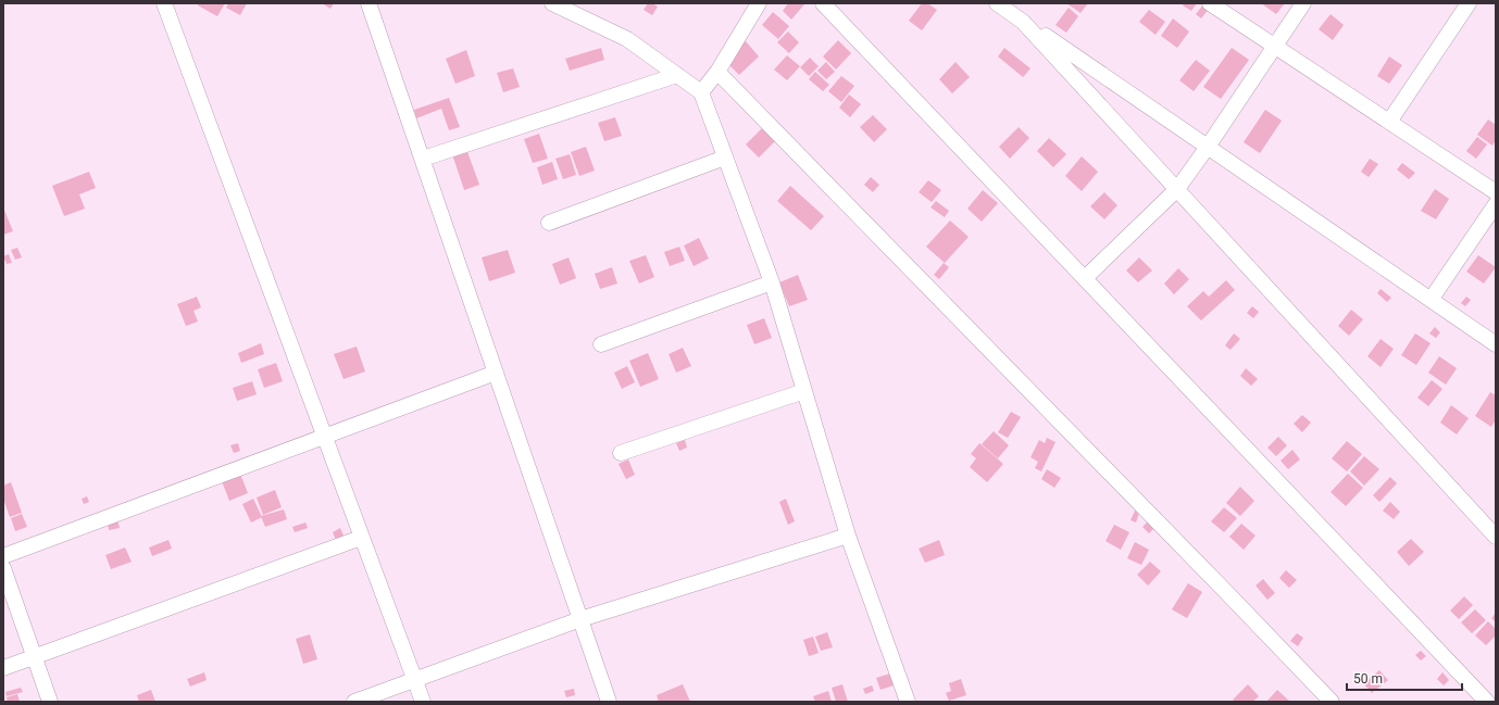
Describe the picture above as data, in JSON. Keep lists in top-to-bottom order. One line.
{"scale_bar":"50 m"}
